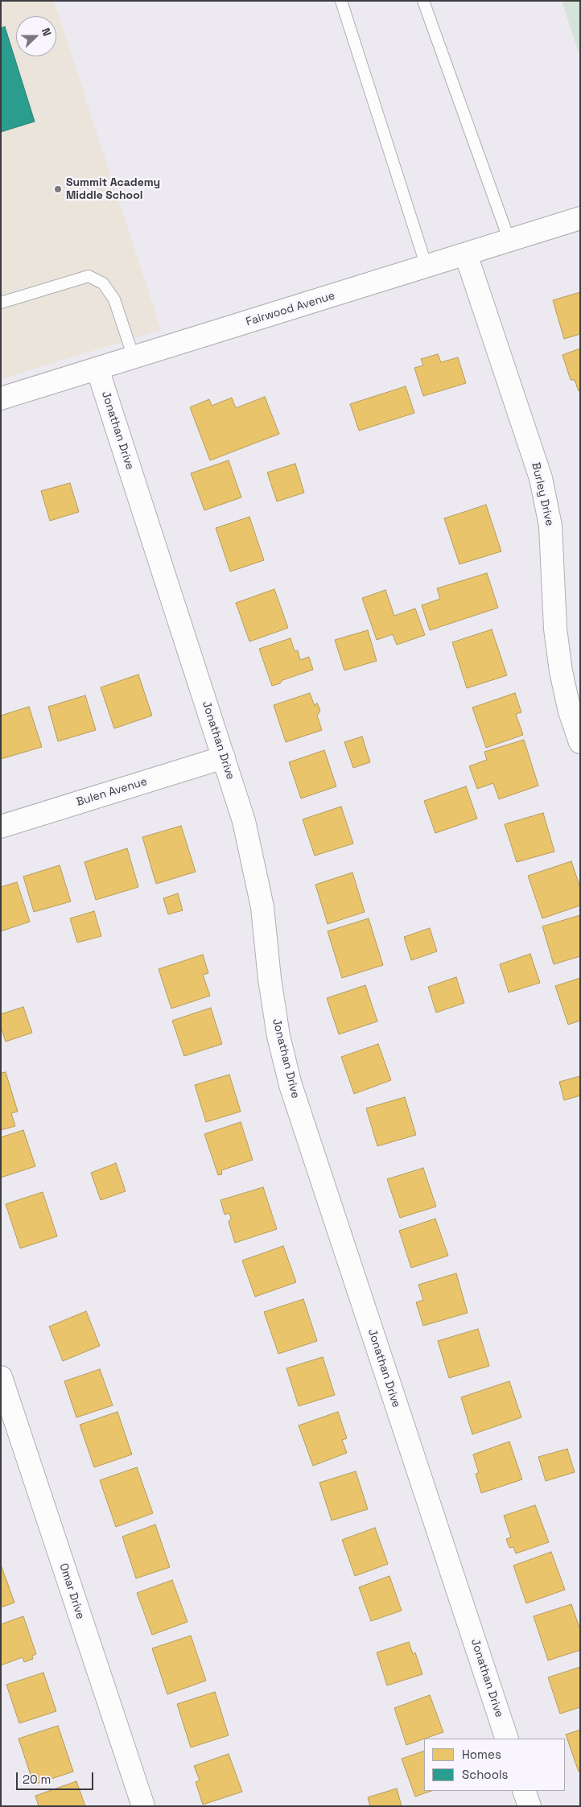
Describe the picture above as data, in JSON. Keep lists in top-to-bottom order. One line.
{"streets":{"street":["Fairwood Avenue","Jonathan Drive","Burley Drive","Bulen Avenue","Omar Drive"]},"crossings":[["Fairwood Avenue","Jonathan Drive"],["Fairwood Avenue","Burley Drive"],["Jonathan Drive","Bulen Avenue"]],"places":["Summit Academy Middle School"],"legend":["Homes","Schools"],"scale_bar":"20 m","north":"right"}
